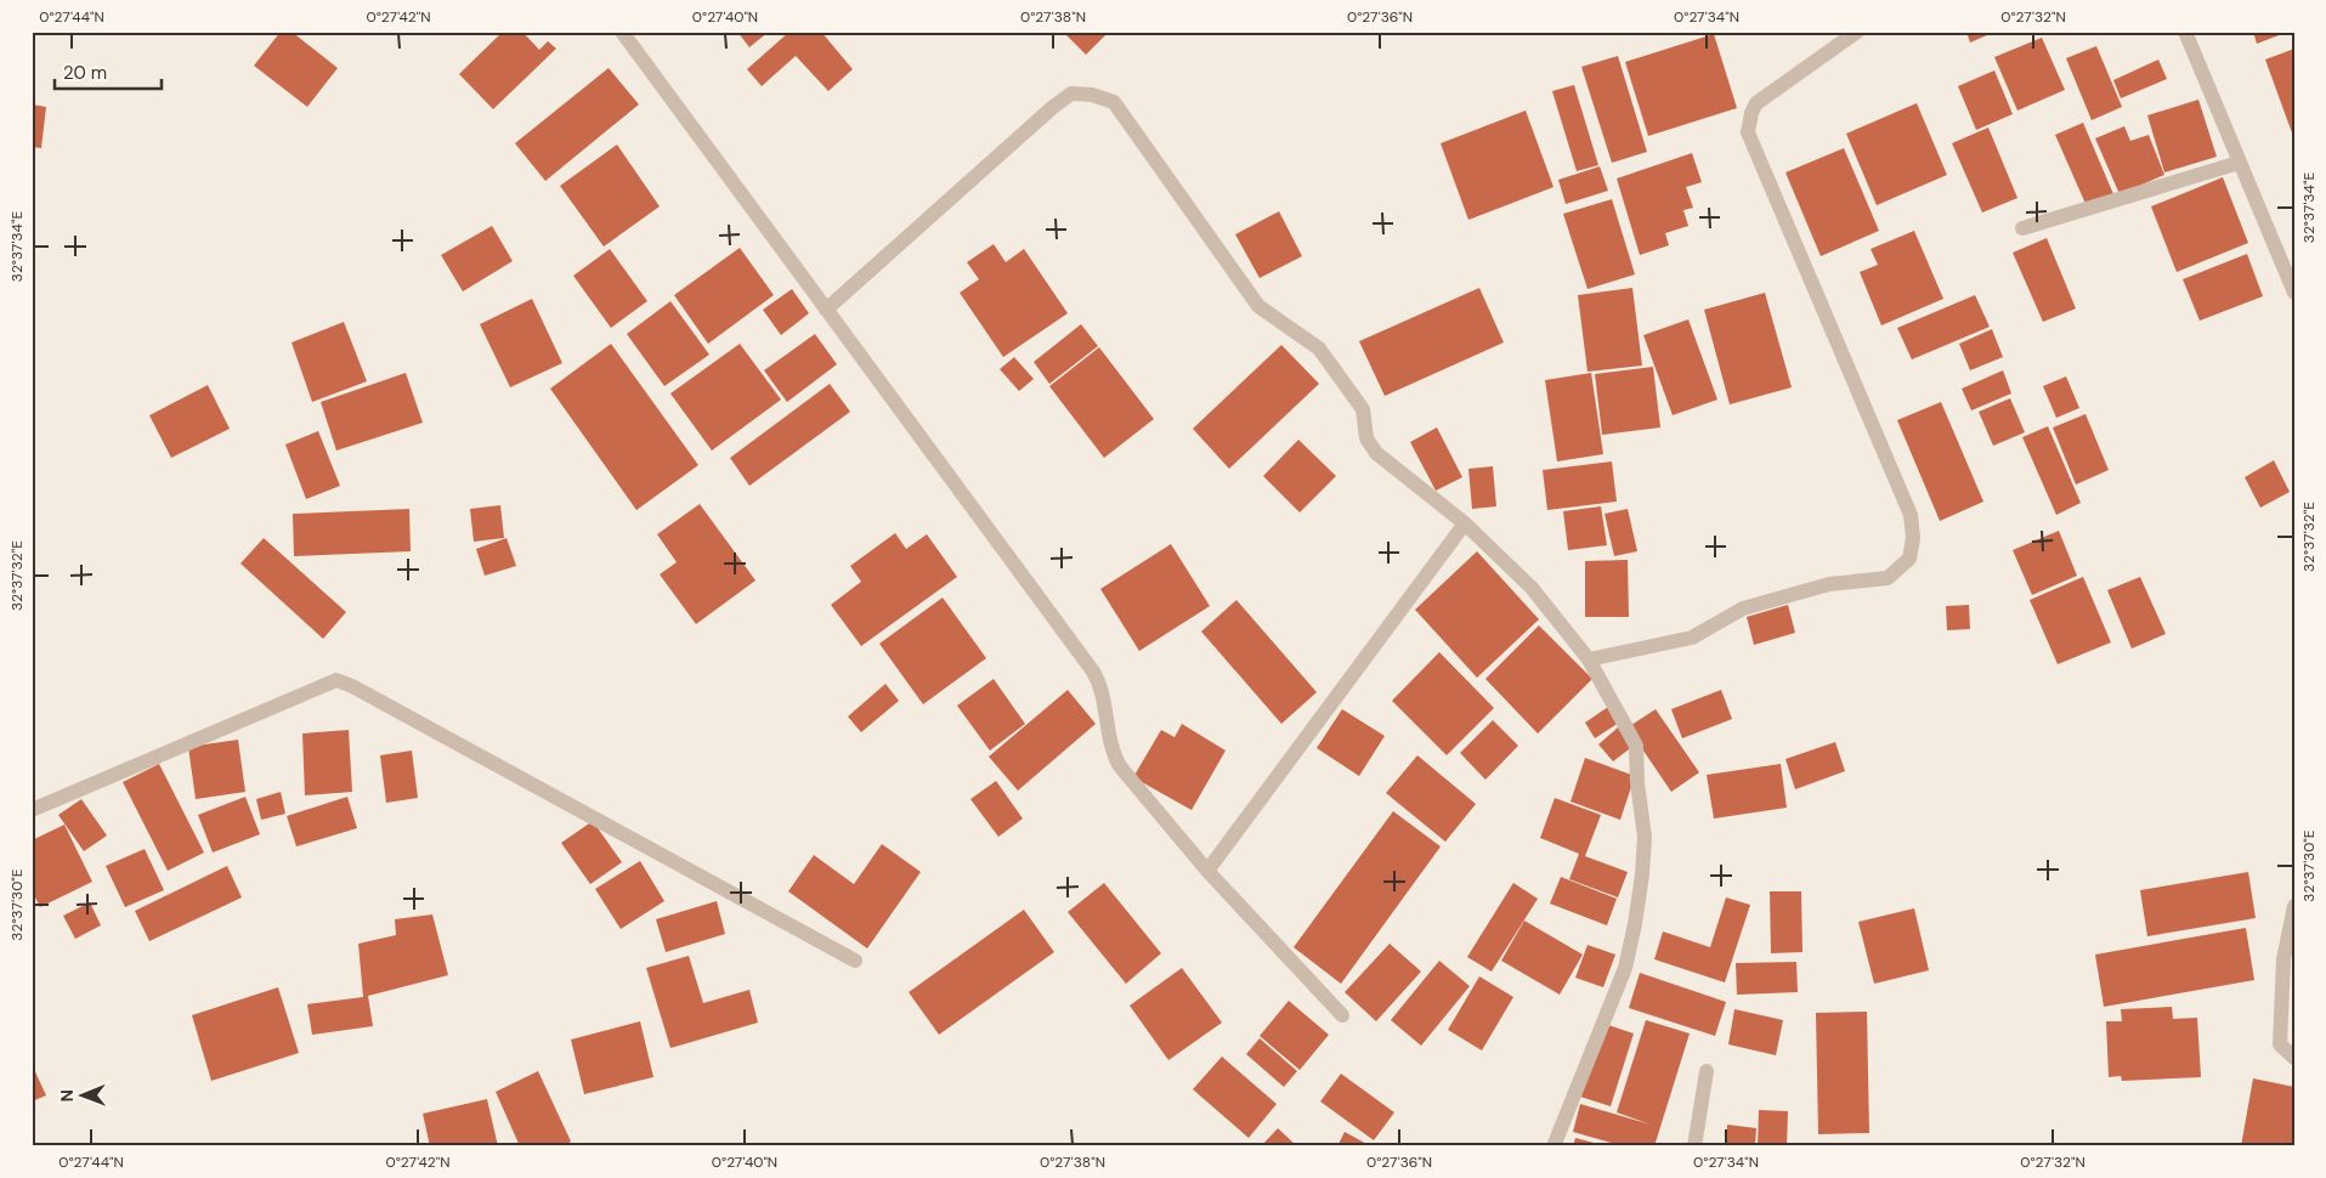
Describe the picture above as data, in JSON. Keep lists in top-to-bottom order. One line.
{"scale_bar":"20 m","north":"left","coordinates":["0°27'44\"N","0°27'42\"N","0°27'40\"N","0°27'38\"N","0°27'36\"N","0°27'34\"N","0°27'32\"N","32°37'34\"E","32°37'32\"E","32°37'30\"E"]}
